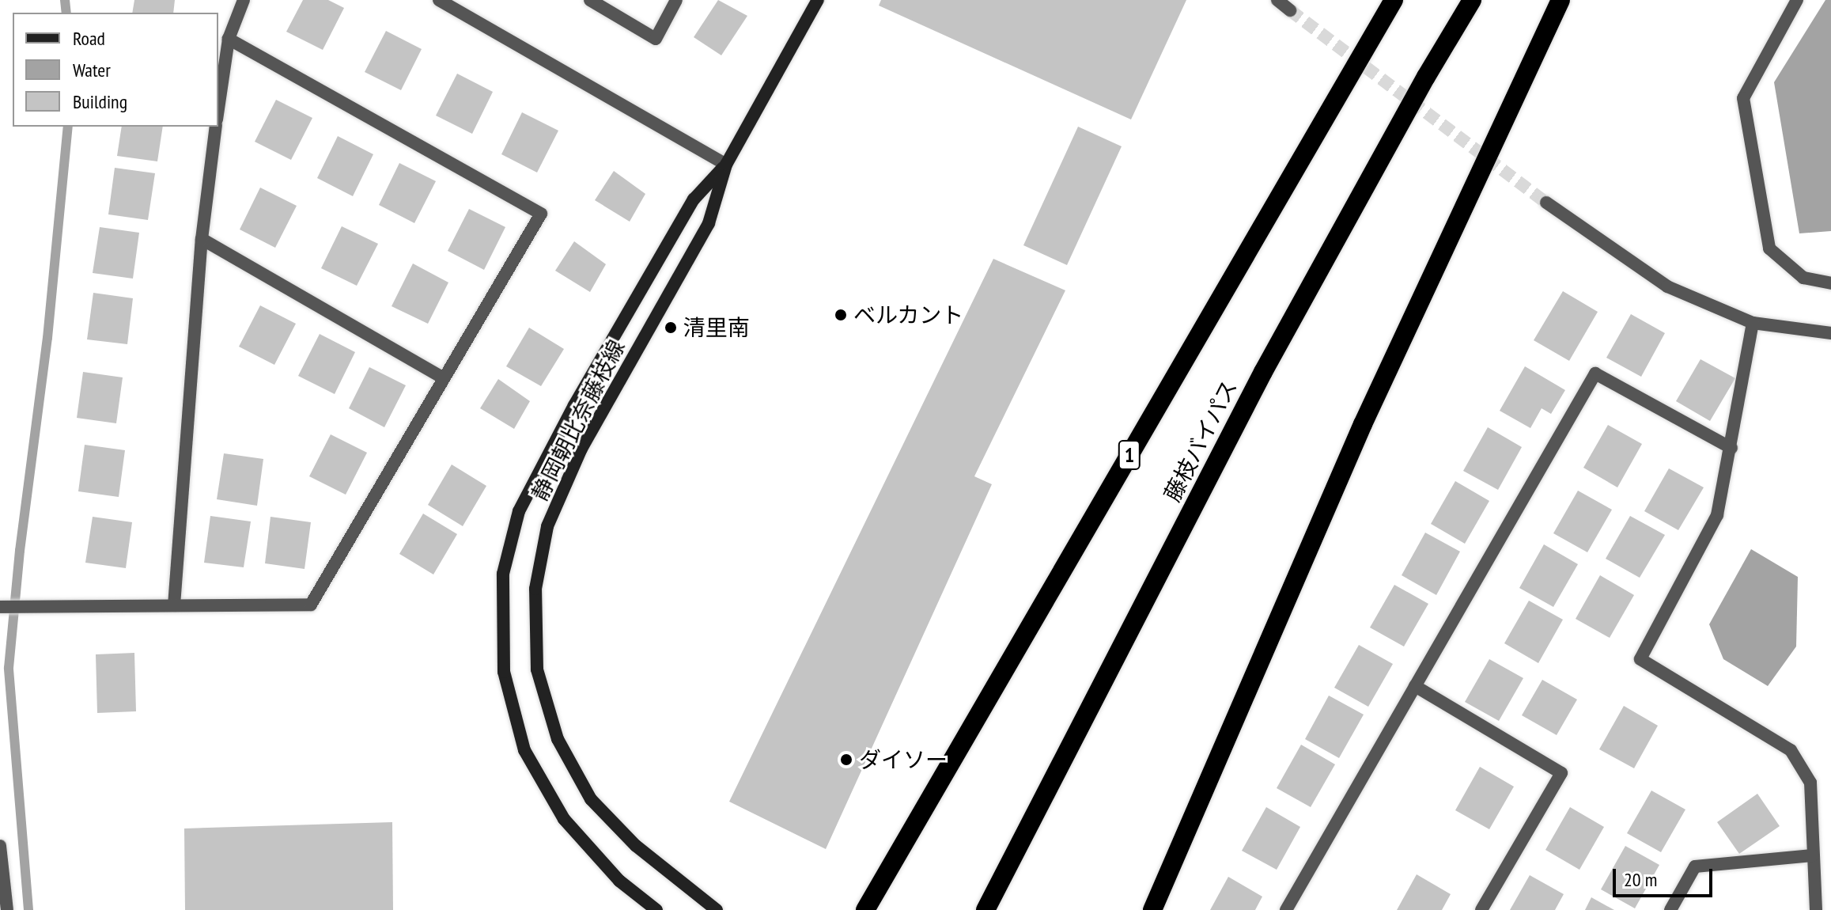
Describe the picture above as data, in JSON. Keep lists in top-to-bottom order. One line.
{"streets":{"highway":["藤枝バイパス","1"],"main road":["静岡朝比奈藤枝線"]},"places":["ベルカント","清里南","ダイソー"],"legend":["Road","Water","Building"],"scale_bar":"20 m"}
